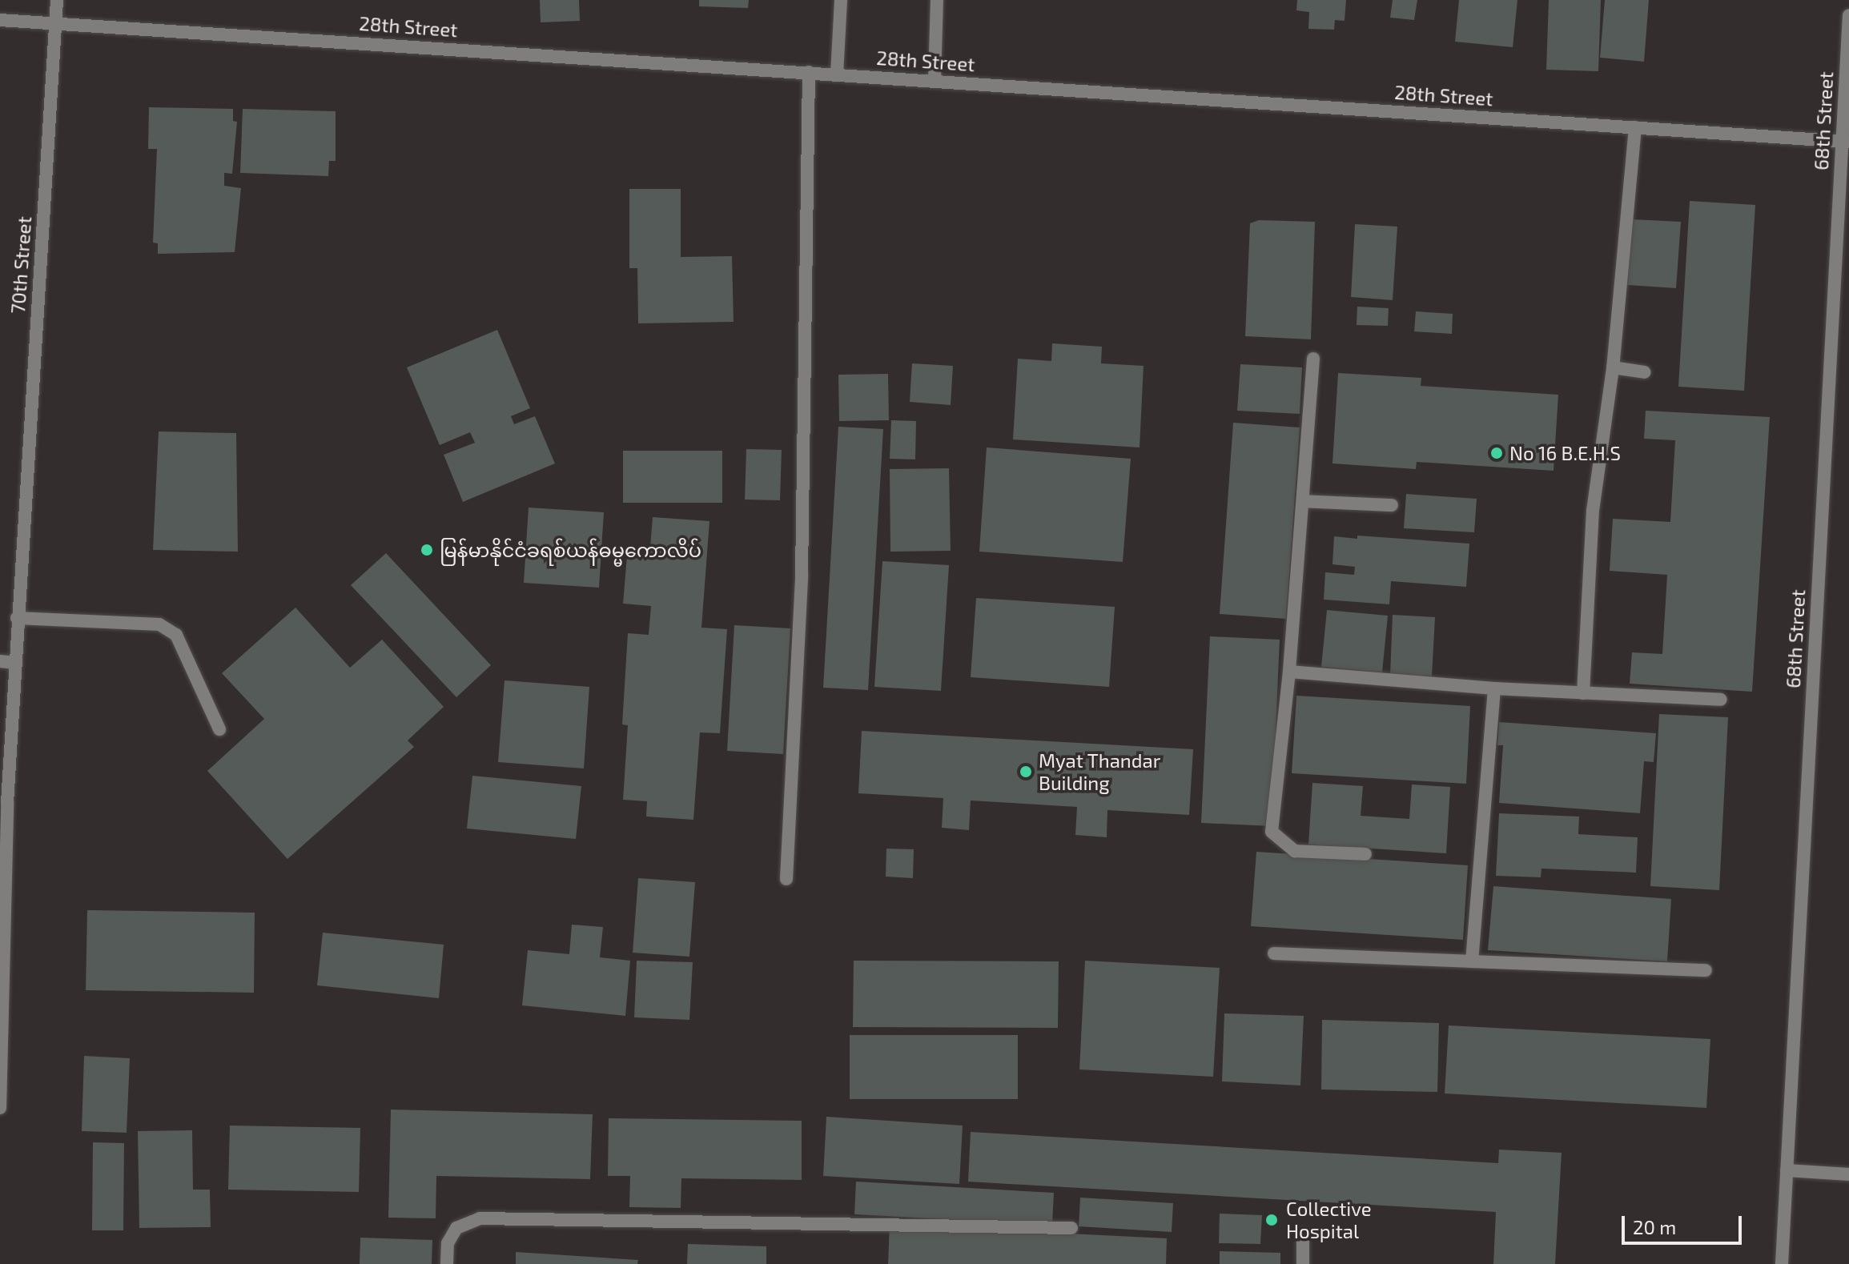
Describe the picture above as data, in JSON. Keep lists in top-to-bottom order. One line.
{"streets":{"street":["28th Street","68th Street","70th Street"]},"crossings":[["28th Street","68th Street"],["28th Street","70th Street"]],"places":["No 16 B.E.H.S","မြန်မာနိုင်ငံခရစ်ယန်ဓမ္မကောလိပ်","Myat Thandar Building","Collective Hospital"],"scale_bar":"20 m"}
